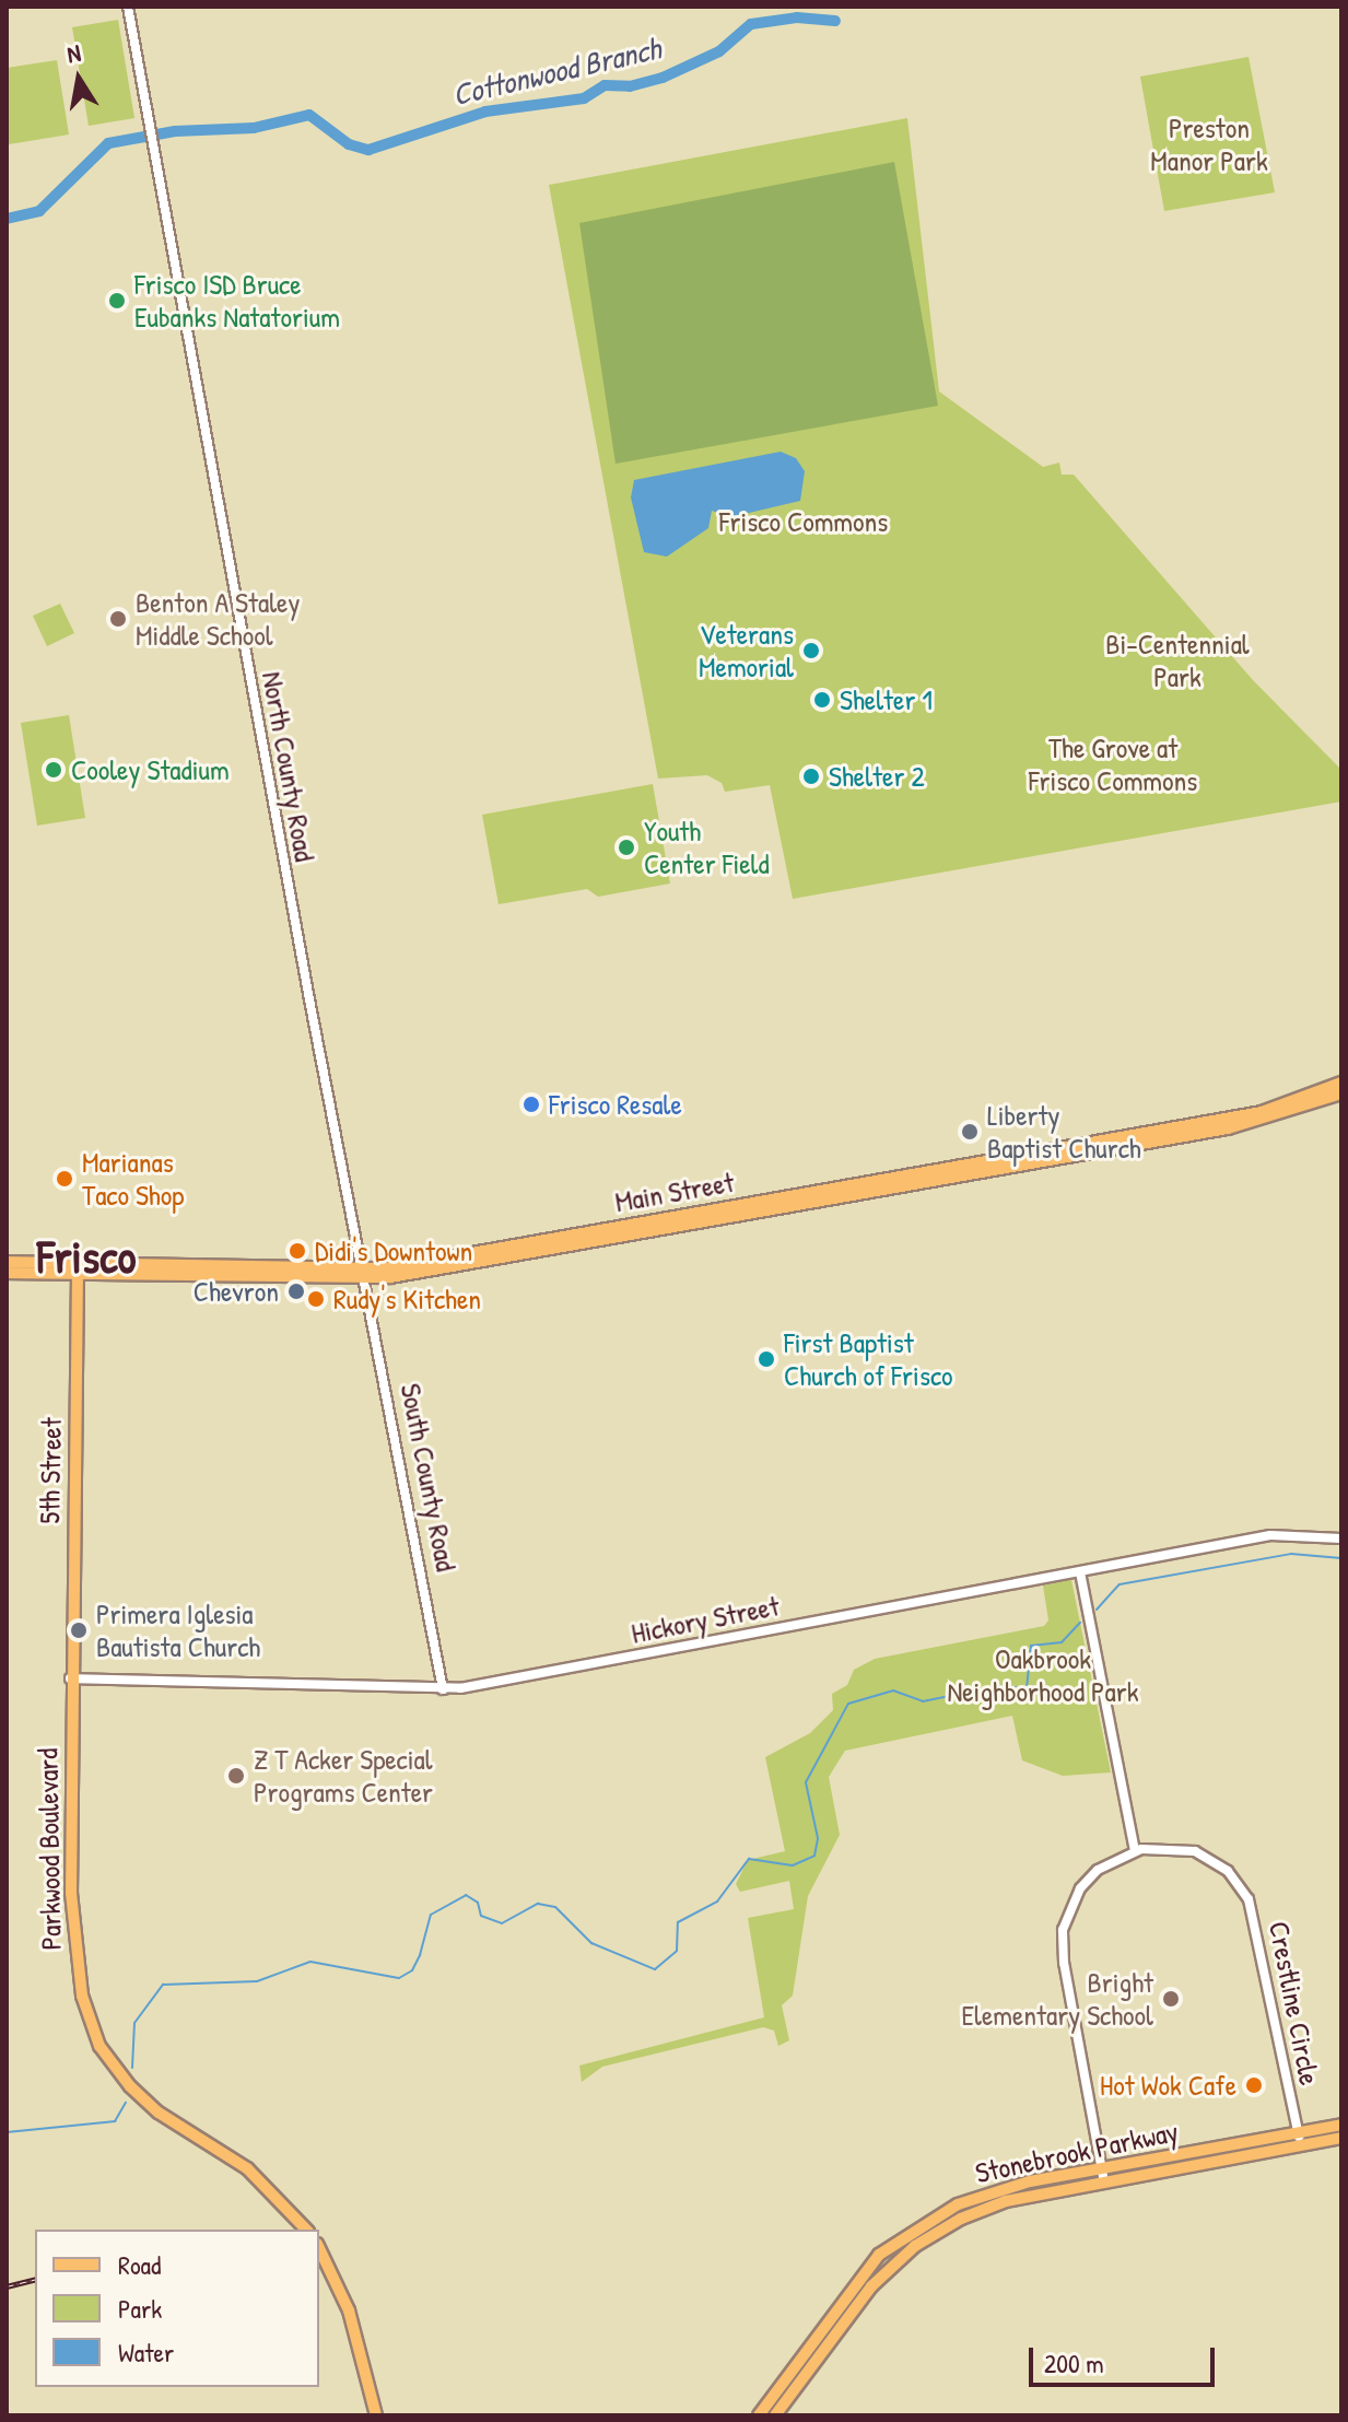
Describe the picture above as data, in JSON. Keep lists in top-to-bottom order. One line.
{"streets":{"main road":["Main Street","5th Street","Parkwood Boulevard","Stonebrook Parkway"],"street":["North County Road","South County Road","Hickory Street","Crestline Circle"]},"crossings":[["North County Road","Main Street"],["North County Road","South County Road"],["Main Street","5th Street"],["Main Street","South County Road"],["5th Street","Hickory Street"],["5th Street","Parkwood Boulevard"],["South County Road","Hickory Street"],["Hickory Street","Parkwood Boulevard"],["Crestline Circle","Stonebrook Parkway"]],"districts":["Frisco"],"water":["Cottonwood Branch"],"parks":["Preston Manor Park","Frisco Commons","Bi-Centennial Park","The Grove at Frisco Commons","Oakbrook Neighborhood Park"],"places":["Frisco ISD Bruce Eubanks Natatorium","Benton A Staley Middle School","Veterans Memorial","Shelter 1","Cooley Stadium","Shelter 2","Youth Center Field","Frisco Resale","Liberty Baptist Church","Marianas Taco Shop","Didi's Downtown","Chevron","Rudy's Kitchen","First Baptist Church of Frisco","Primera Iglesia Bautista Church","Z T Acker Special Programs Center","Bright Elementary School","Hot Wok Cafe"],"legend":["Road","Park","Water"],"scale_bar":"200 m","north":"top"}
